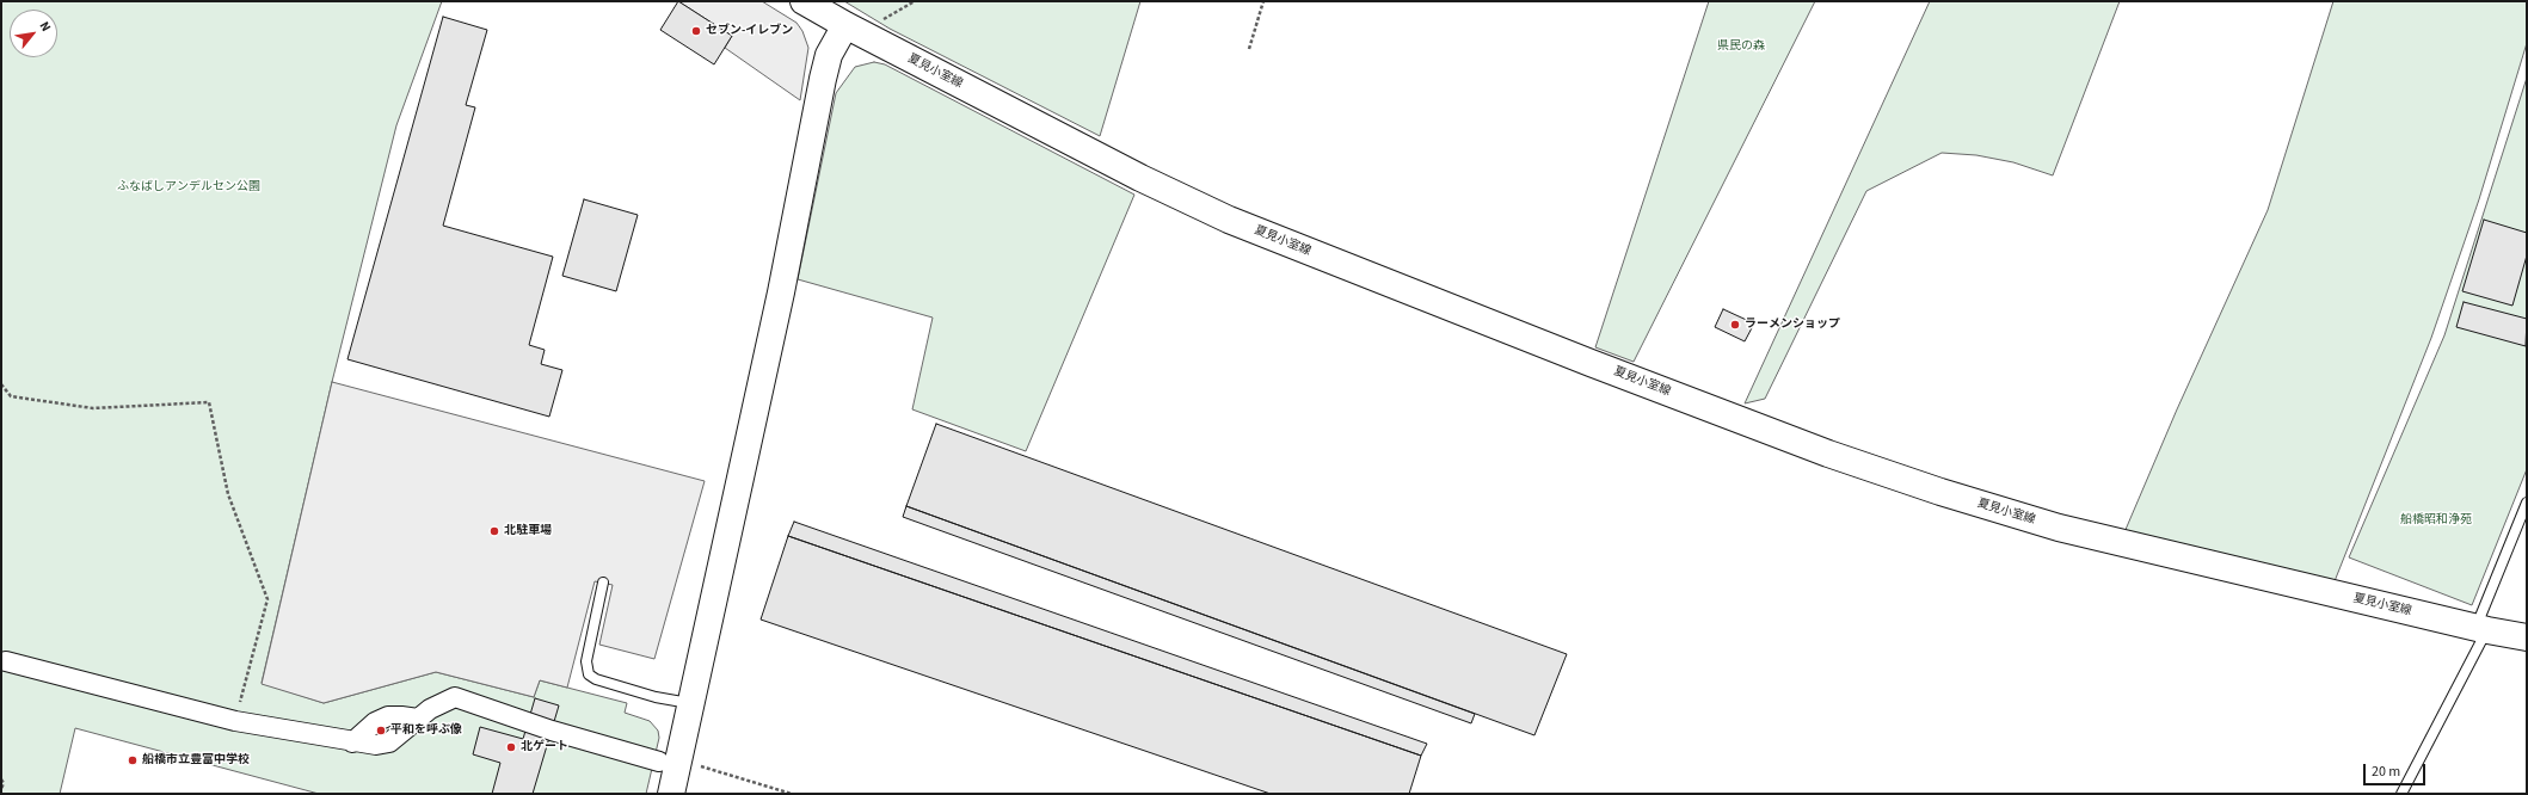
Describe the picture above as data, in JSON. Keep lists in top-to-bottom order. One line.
{"streets":{"main road":["夏見小室線"]},"parks":["県民の森","ふなばしアンデルセン公園","船橋昭和浄苑"],"places":["セブン-イレブン","ラーメンショップ","北駐車場","平和を呼ぶ像","北ゲート","船橋市立豊富中学校"],"scale_bar":"20 m","north":"top right"}
